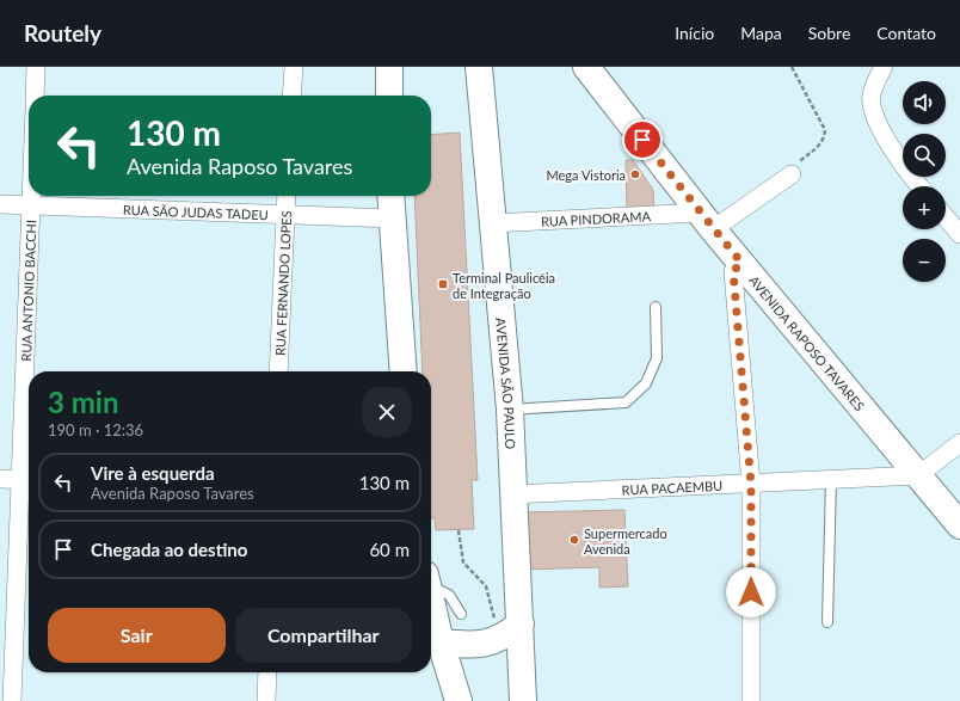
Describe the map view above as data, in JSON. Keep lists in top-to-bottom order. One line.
{"streets":{"main road":["AVENIDA RAPOSO TAVARES","AVENIDA SÃO PAULO"],"street":["RUA SÃO JUDAS TADEU","RUA PINDORAMA","RUA FERNANDO LOPES","RUA ANTONIO BACCHI","RUA PACAEMBU"]},"crossings":[["RUA SÃO JUDAS TADEU","RUA FERNANDO LOPES"],["RUA SÃO JUDAS TADEU","RUA ANTONIO BACCHI"],["RUA PINDORAMA","AVENIDA RAPOSO TAVARES"],["RUA PINDORAMA","AVENIDA SÃO PAULO"],["AVENIDA RAPOSO TAVARES","RUA PACAEMBU"],["AVENIDA SÃO PAULO","RUA PACAEMBU"]],"places":{"other":["Mega Vistoria","Supermercado Avenida"],"transit":["Terminal Paulicéia de Integração"]},"page":{"header":"Routely","nav":["Início","Mapa","Sobre","Contato"],"map_buttons":["+","−"],"turn":["130 m","Avenida Raposo Tavares"],"heading":["3 min","190 m · 12:36"],"list":[{"name":"Vire à esquerda","note":"Avenida Raposo Tavares","value":"130 m"},{"name":"Chegada ao destino","value":"60 m"}],"buttons":["Sair","Compartilhar"]}}
